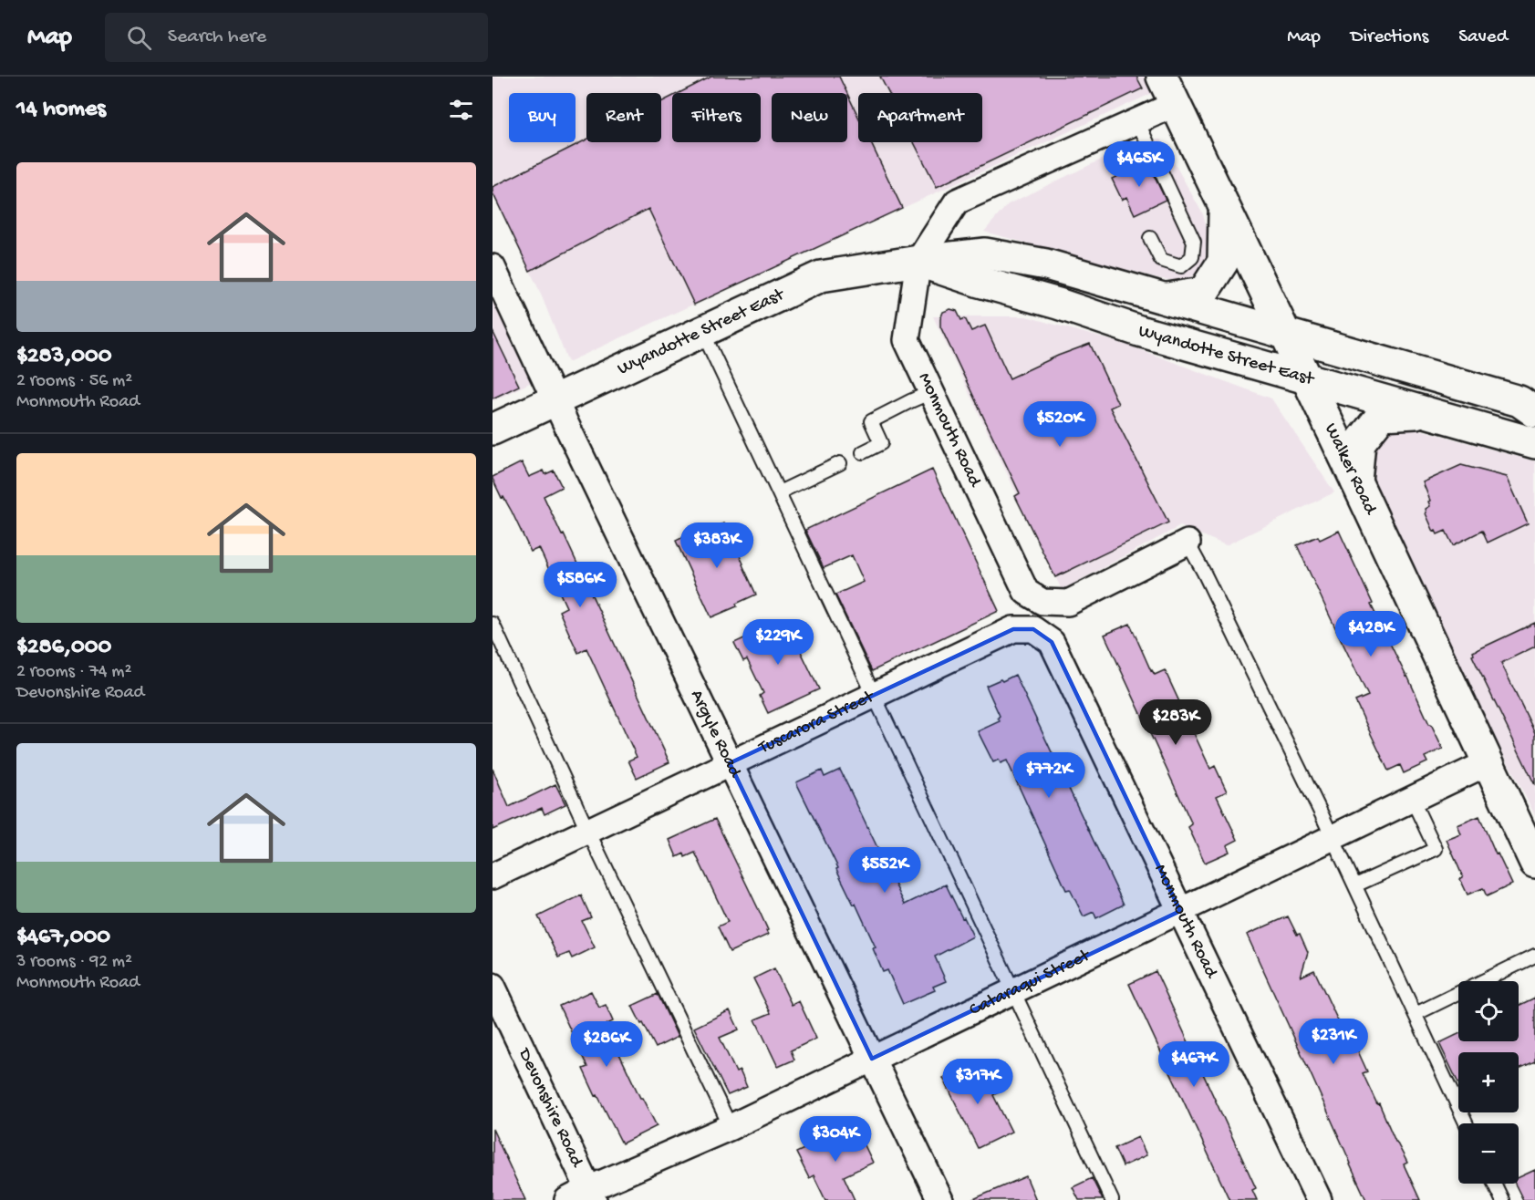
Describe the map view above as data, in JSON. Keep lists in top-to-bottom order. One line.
{"streets":{"main road":["Wyandotte Street East","Walker Road"],"street":["Monmouth Road","Tuscarora Street","Argyle Road","Cataraqui Street","Devonshire Road"]},"crossings":[["Wyandotte Street East","Monmouth Road"],["Wyandotte Street East","Walker Road"],["Wyandotte Street East","Argyle Road"],["Monmouth Road","Tuscarora Street"],["Monmouth Road","Cataraqui Street"],["Walker Road","Cataraqui Street"],["Tuscarora Street","Argyle Road"],["Argyle Road","Cataraqui Street"],["Cataraqui Street","Devonshire Road"]],"page":{"header":"Map","search":"Search here","nav":["Map","Directions","Saved"],"heading":"14 homes","chip":["Buy","Rent","Filters","New","Apartment"],"price":["$465K","$520K","$383K","$586K","$428K","$229K","$283K","$772K","$552K","$231K","$286K","$467K","$317K","$304K"],"list":[{"name":"$283,000","note":"2 rooms · 56 m² · Monmouth Road"},{"name":"$286,000","note":"2 rooms · 74 m² · Devonshire Road"},{"name":"$467,000","note":"3 rooms · 92 m² · Monmouth Road"}],"map_buttons":["+","−"]}}
